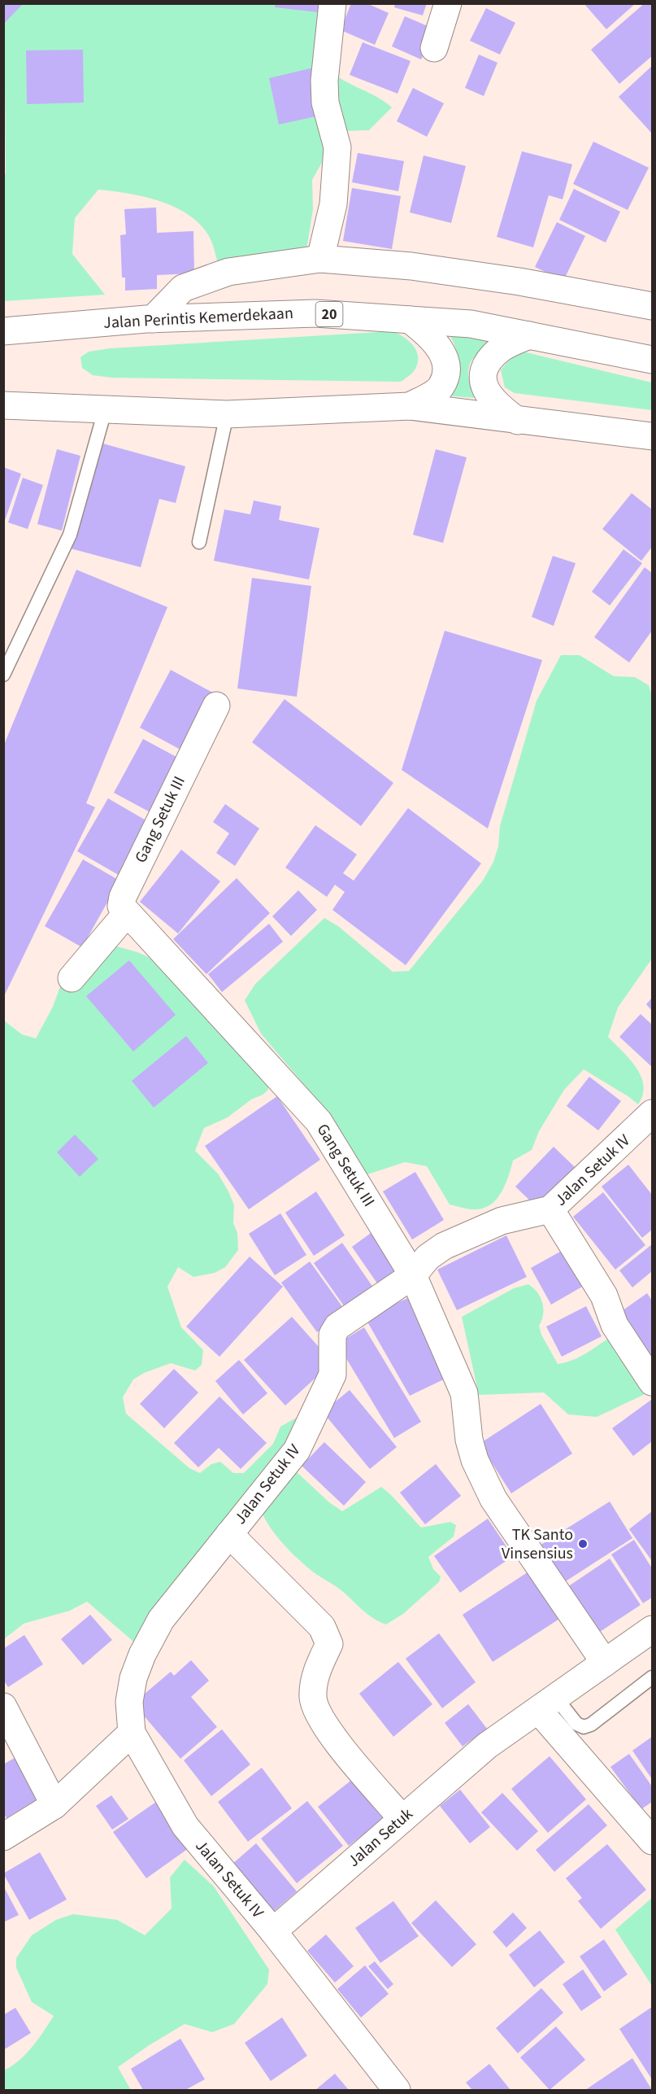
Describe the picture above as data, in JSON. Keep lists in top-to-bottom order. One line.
{"streets":{"main road":["20","Jalan Perintis Kemerdekaan","Gang Setuk III","Jalan Setuk IV","Jalan Setuk"]},"crossings":[["Gang Setuk III","Jalan Setuk IV"],["Gang Setuk III","Jalan Setuk"],["Jalan Setuk IV","Jalan Setuk"]],"places":["TK Santo Vinsensius"]}
